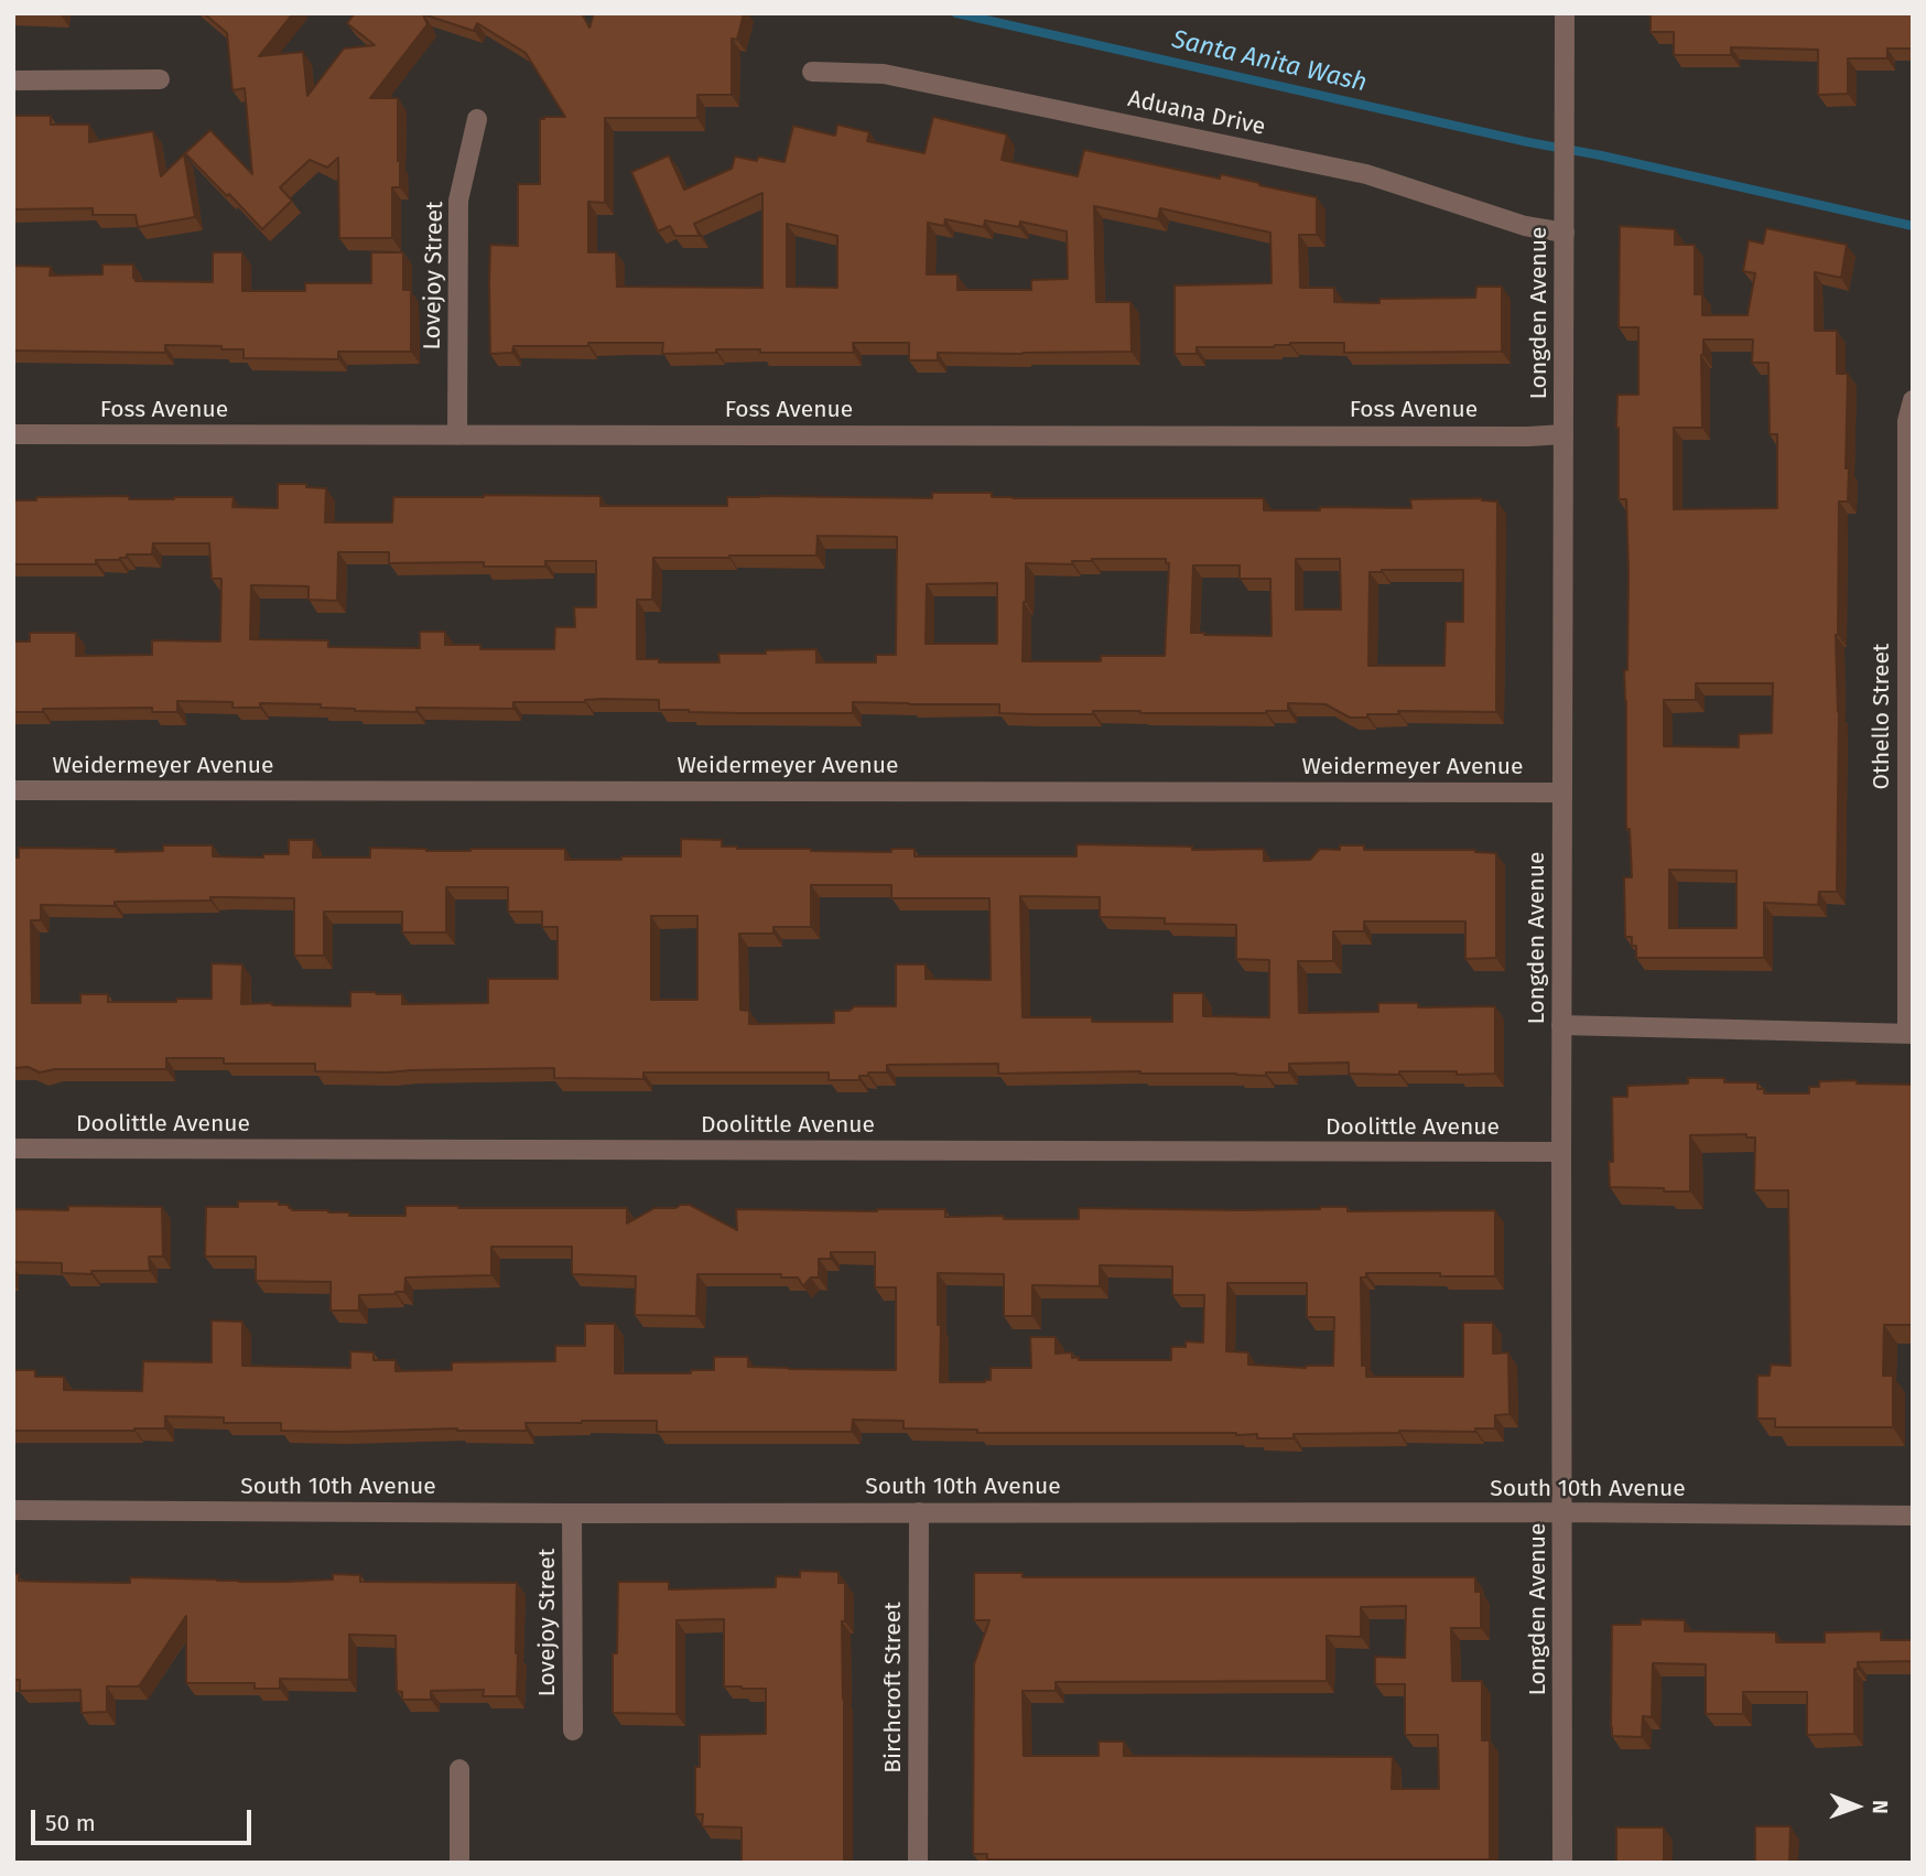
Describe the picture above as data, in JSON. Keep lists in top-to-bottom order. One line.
{"streets":{"street":["Aduana Drive","Lovejoy Street","Longden Avenue","Foss Avenue","Othello Street","Weidermeyer Avenue","Doolittle Avenue","South 10th Avenue","Birchcroft Street"]},"crossings":[["Aduana Drive","Longden Avenue"],["Lovejoy Street","Foss Avenue"],["Lovejoy Street","South 10th Avenue"],["Longden Avenue","Foss Avenue"],["Longden Avenue","Weidermeyer Avenue"],["Longden Avenue","Doolittle Avenue"],["Longden Avenue","South 10th Avenue"],["South 10th Avenue","Birchcroft Street"]],"water":["Santa Anita Wash"],"scale_bar":"50 m","north":"right"}
